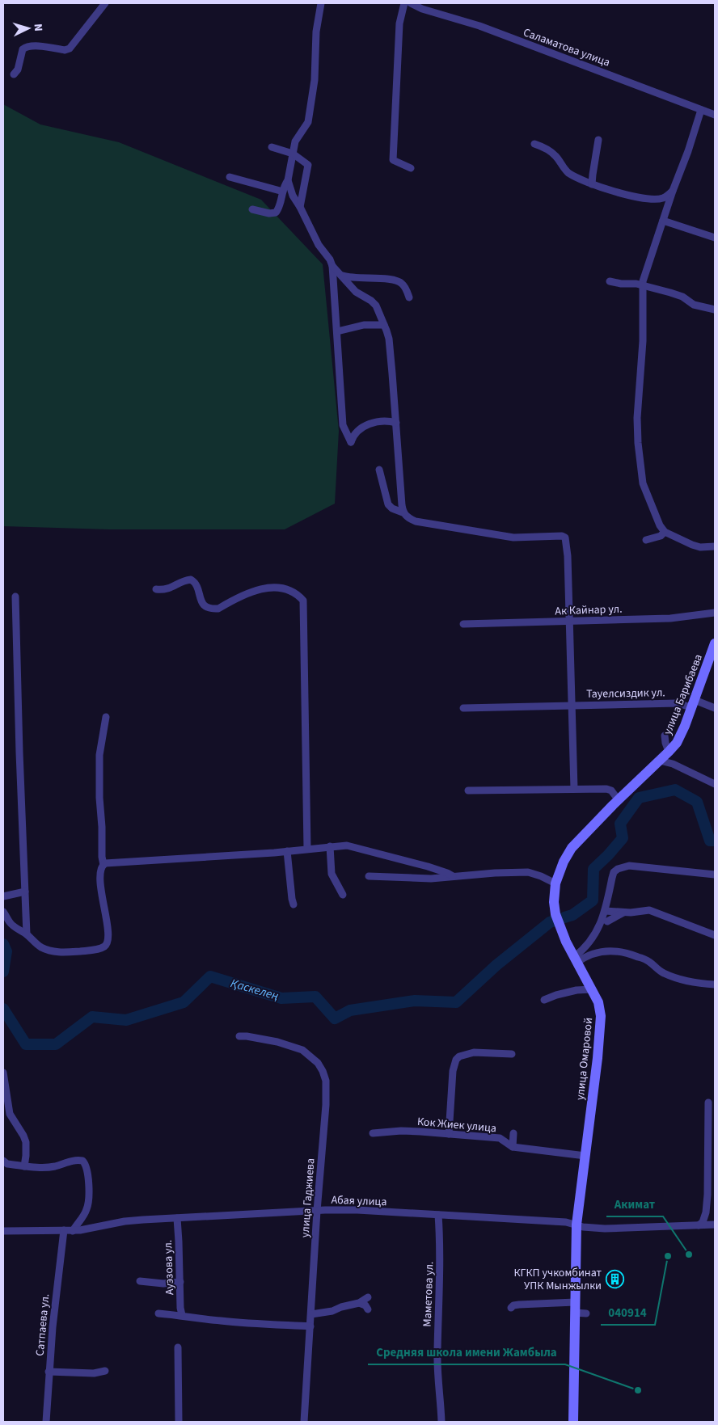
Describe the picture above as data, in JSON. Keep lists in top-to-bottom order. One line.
{"streets":{"street":["Саламатова улица","Ак Кайнар ул.","Тауелсиздик ул.","улица Барибаева","улица Омаровой","Кок Жиек улица","улица Гаджиева","Абая улица","Ауэзова ул.","Маметова ул.","Сатпаева ул."]},"crossings":[["Тауелсиздик ул.","улица Барибаева"],["улица Барибаева","улица Омаровой"],["улица Омаровой","Кок Жиек улица"],["улица Омаровой","Абая улица"],["улица Гаджиева","Абая улица"],["Абая улица","Ауэзова ул."],["Абая улица","Маметова ул."],["Абая улица","Сатпаева ул."]],"water":["Қаскелең"],"places":{"other":["Акимат","040914","Средняя школа имени Жамбыла"],"building":["КГКП учкомбинат УПК Мынжылки"]},"north":"right"}
